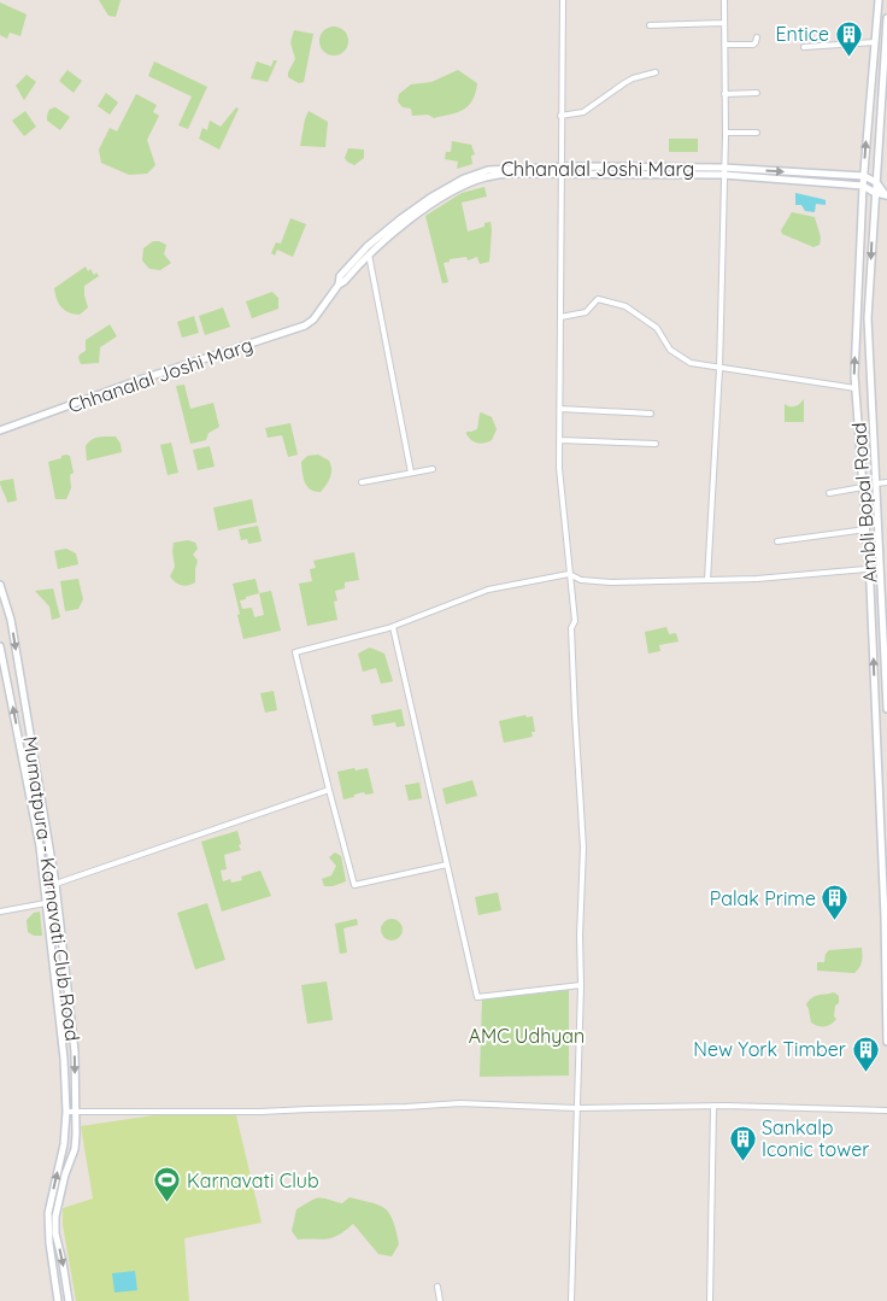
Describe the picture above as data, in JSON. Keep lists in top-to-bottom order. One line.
{"streets":{"street":["Chhanalal Joshi Marg","Ambli Bopal Road","Mumatpura - Karnavati Club Road"]},"crossings":[["Chhanalal Joshi Marg","Ambli Bopal Road"]],"parks":["AMC Udhyan"],"places":{"building":["Entice","Palak Prime","New York Timber","Sankalp Iconic tower"],"sports":["Karnavati Club"]}}
